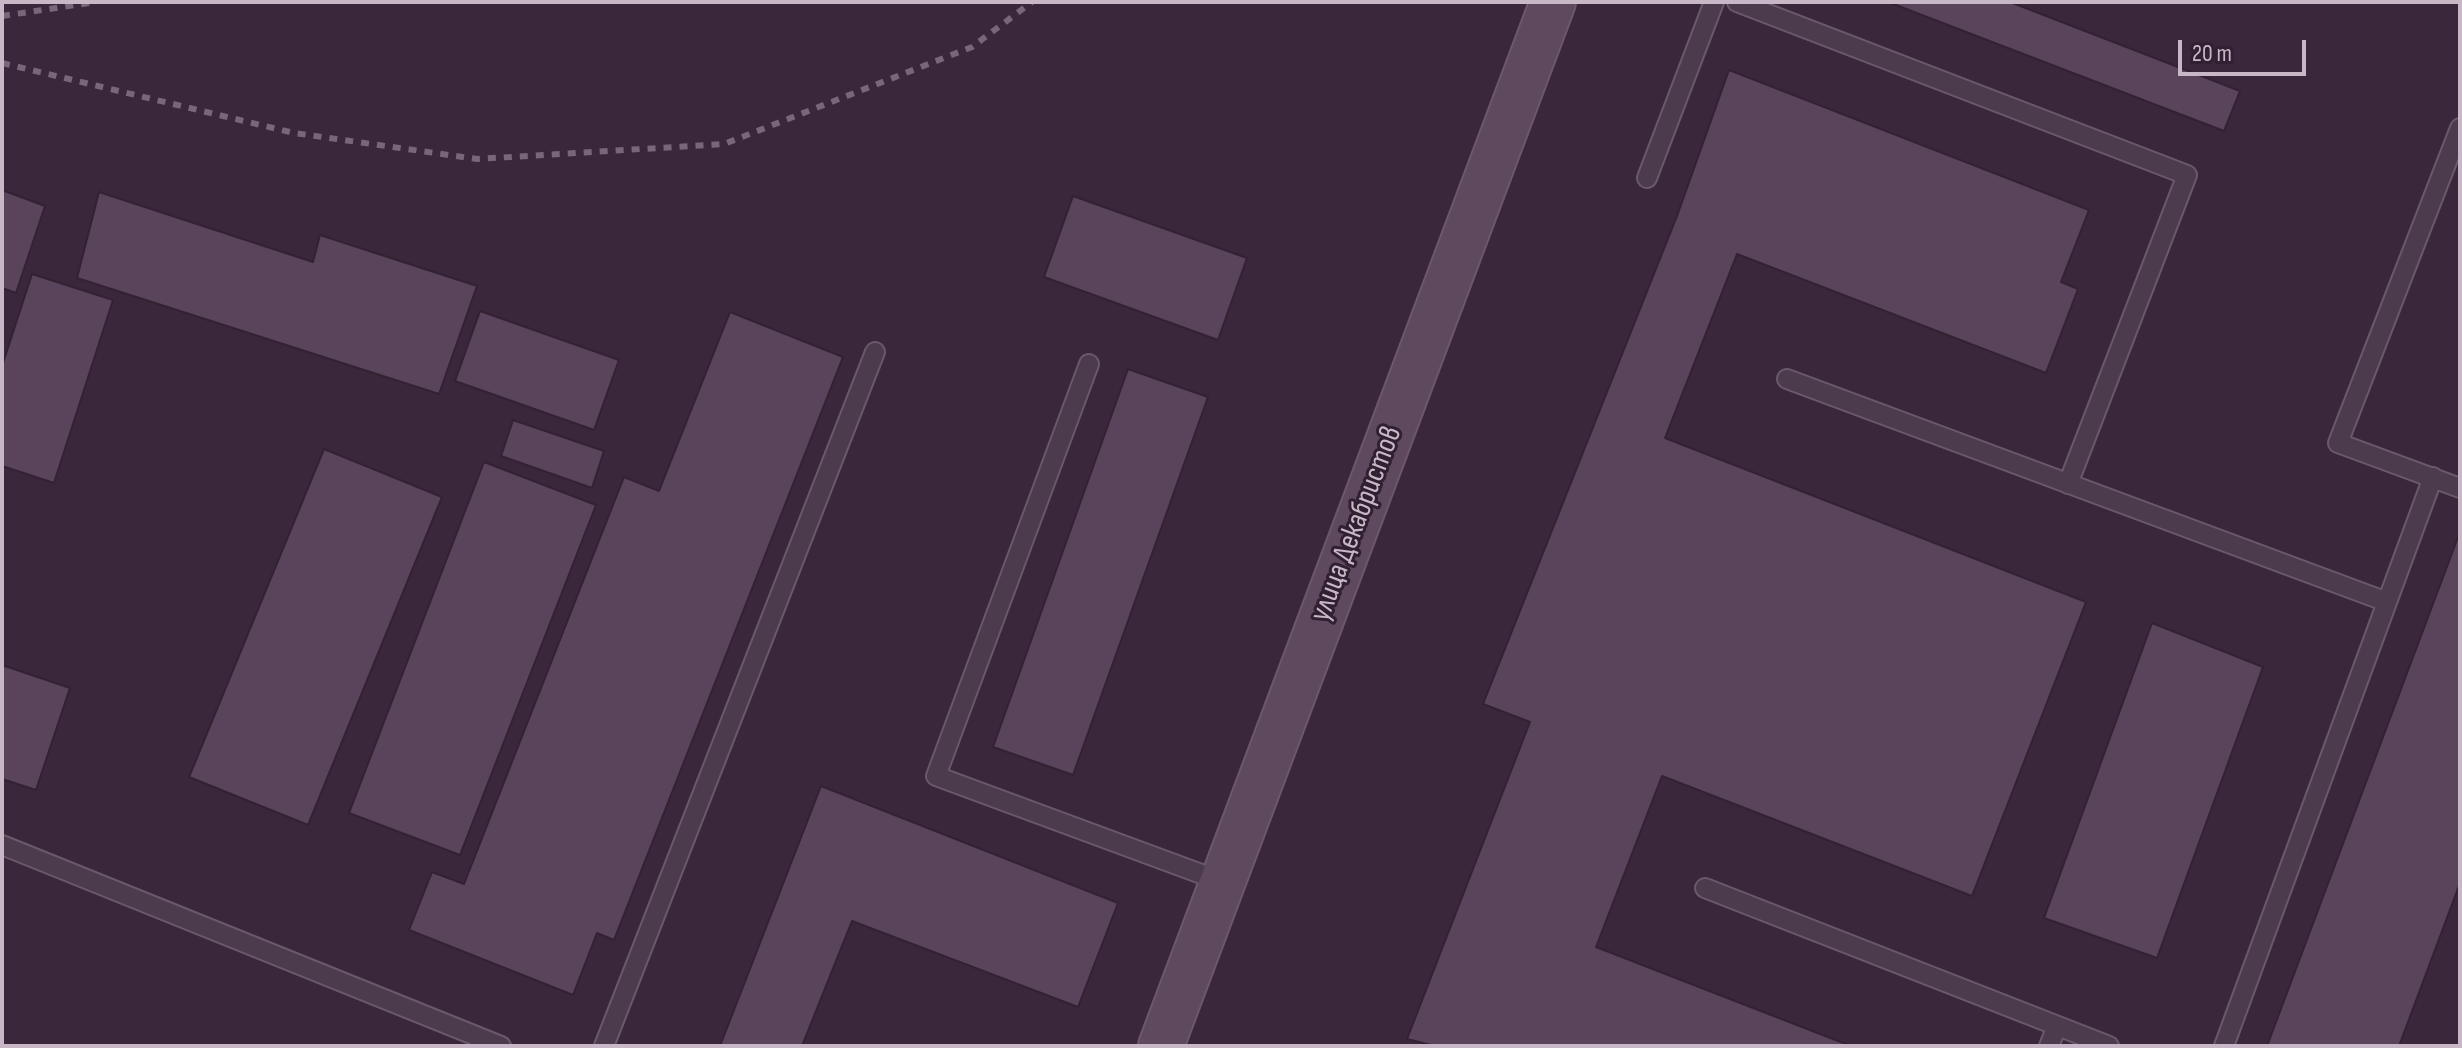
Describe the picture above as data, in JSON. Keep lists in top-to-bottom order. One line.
{"streets":{"street":["улица Декабристов"]},"scale_bar":"20 m"}
